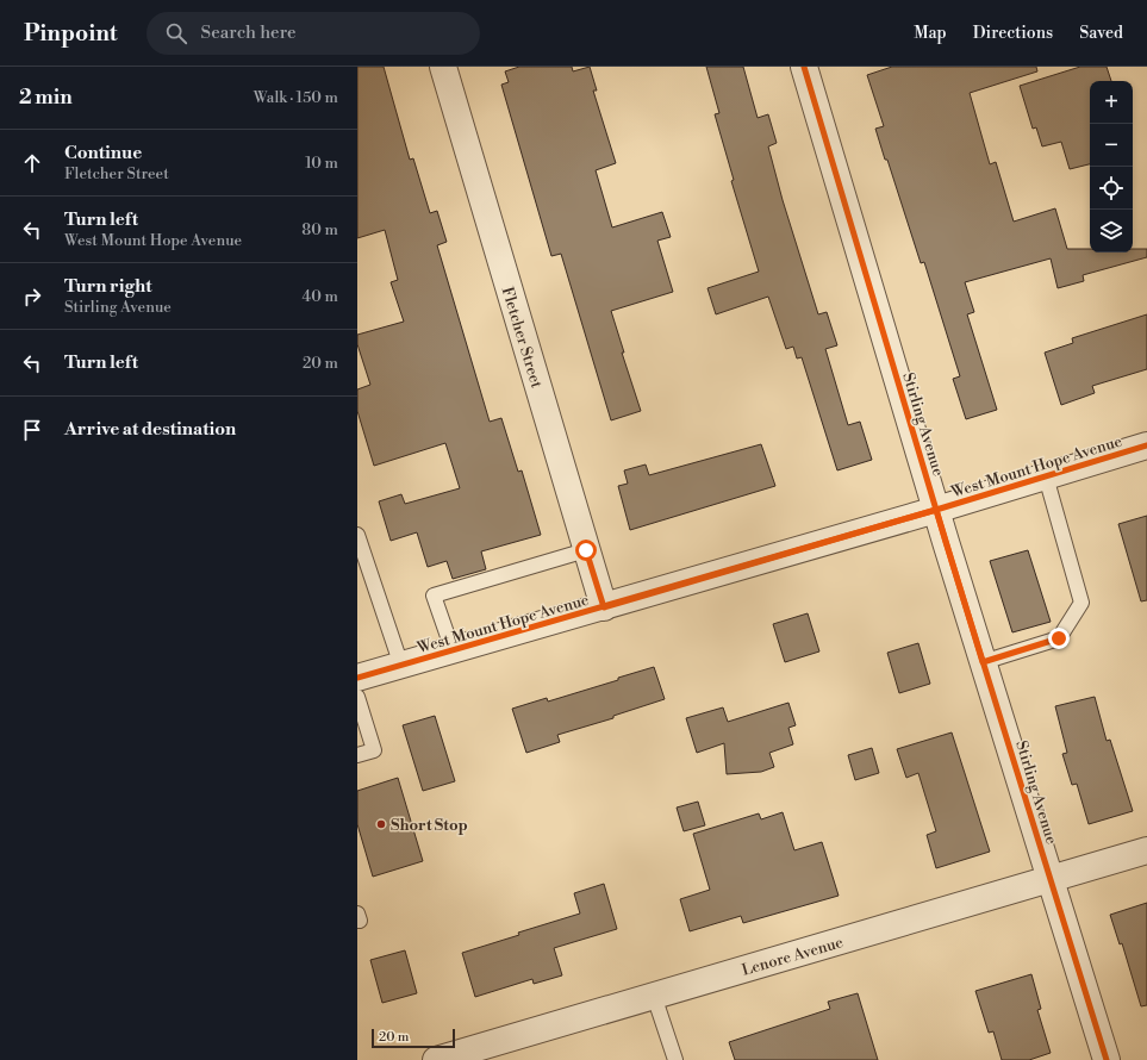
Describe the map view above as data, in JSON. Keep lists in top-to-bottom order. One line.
{"streets":{"street":["Fletcher Street","Stirling Avenue","West Mount Hope Avenue","Lenore Avenue"]},"crossings":[["Fletcher Street","West Mount Hope Avenue"],["Stirling Avenue","West Mount Hope Avenue"],["Stirling Avenue","Lenore Avenue"]],"places":["Short Stop"],"scale_bar":"20 m","page":{"header":"Pinpoint","search":"Search here","nav":["Map","Directions","Saved"],"heading":["2 min","Walk · 150 m"],"map_buttons":["+","−"],"list":[["Continue","Fletcher Street","10 m"],["Turn left","West Mount Hope Avenue","80 m"],["Turn right","Stirling Avenue","40 m"],["Turn left","20 m"],"Arrive at destination"],"scale":"20 m"}}
